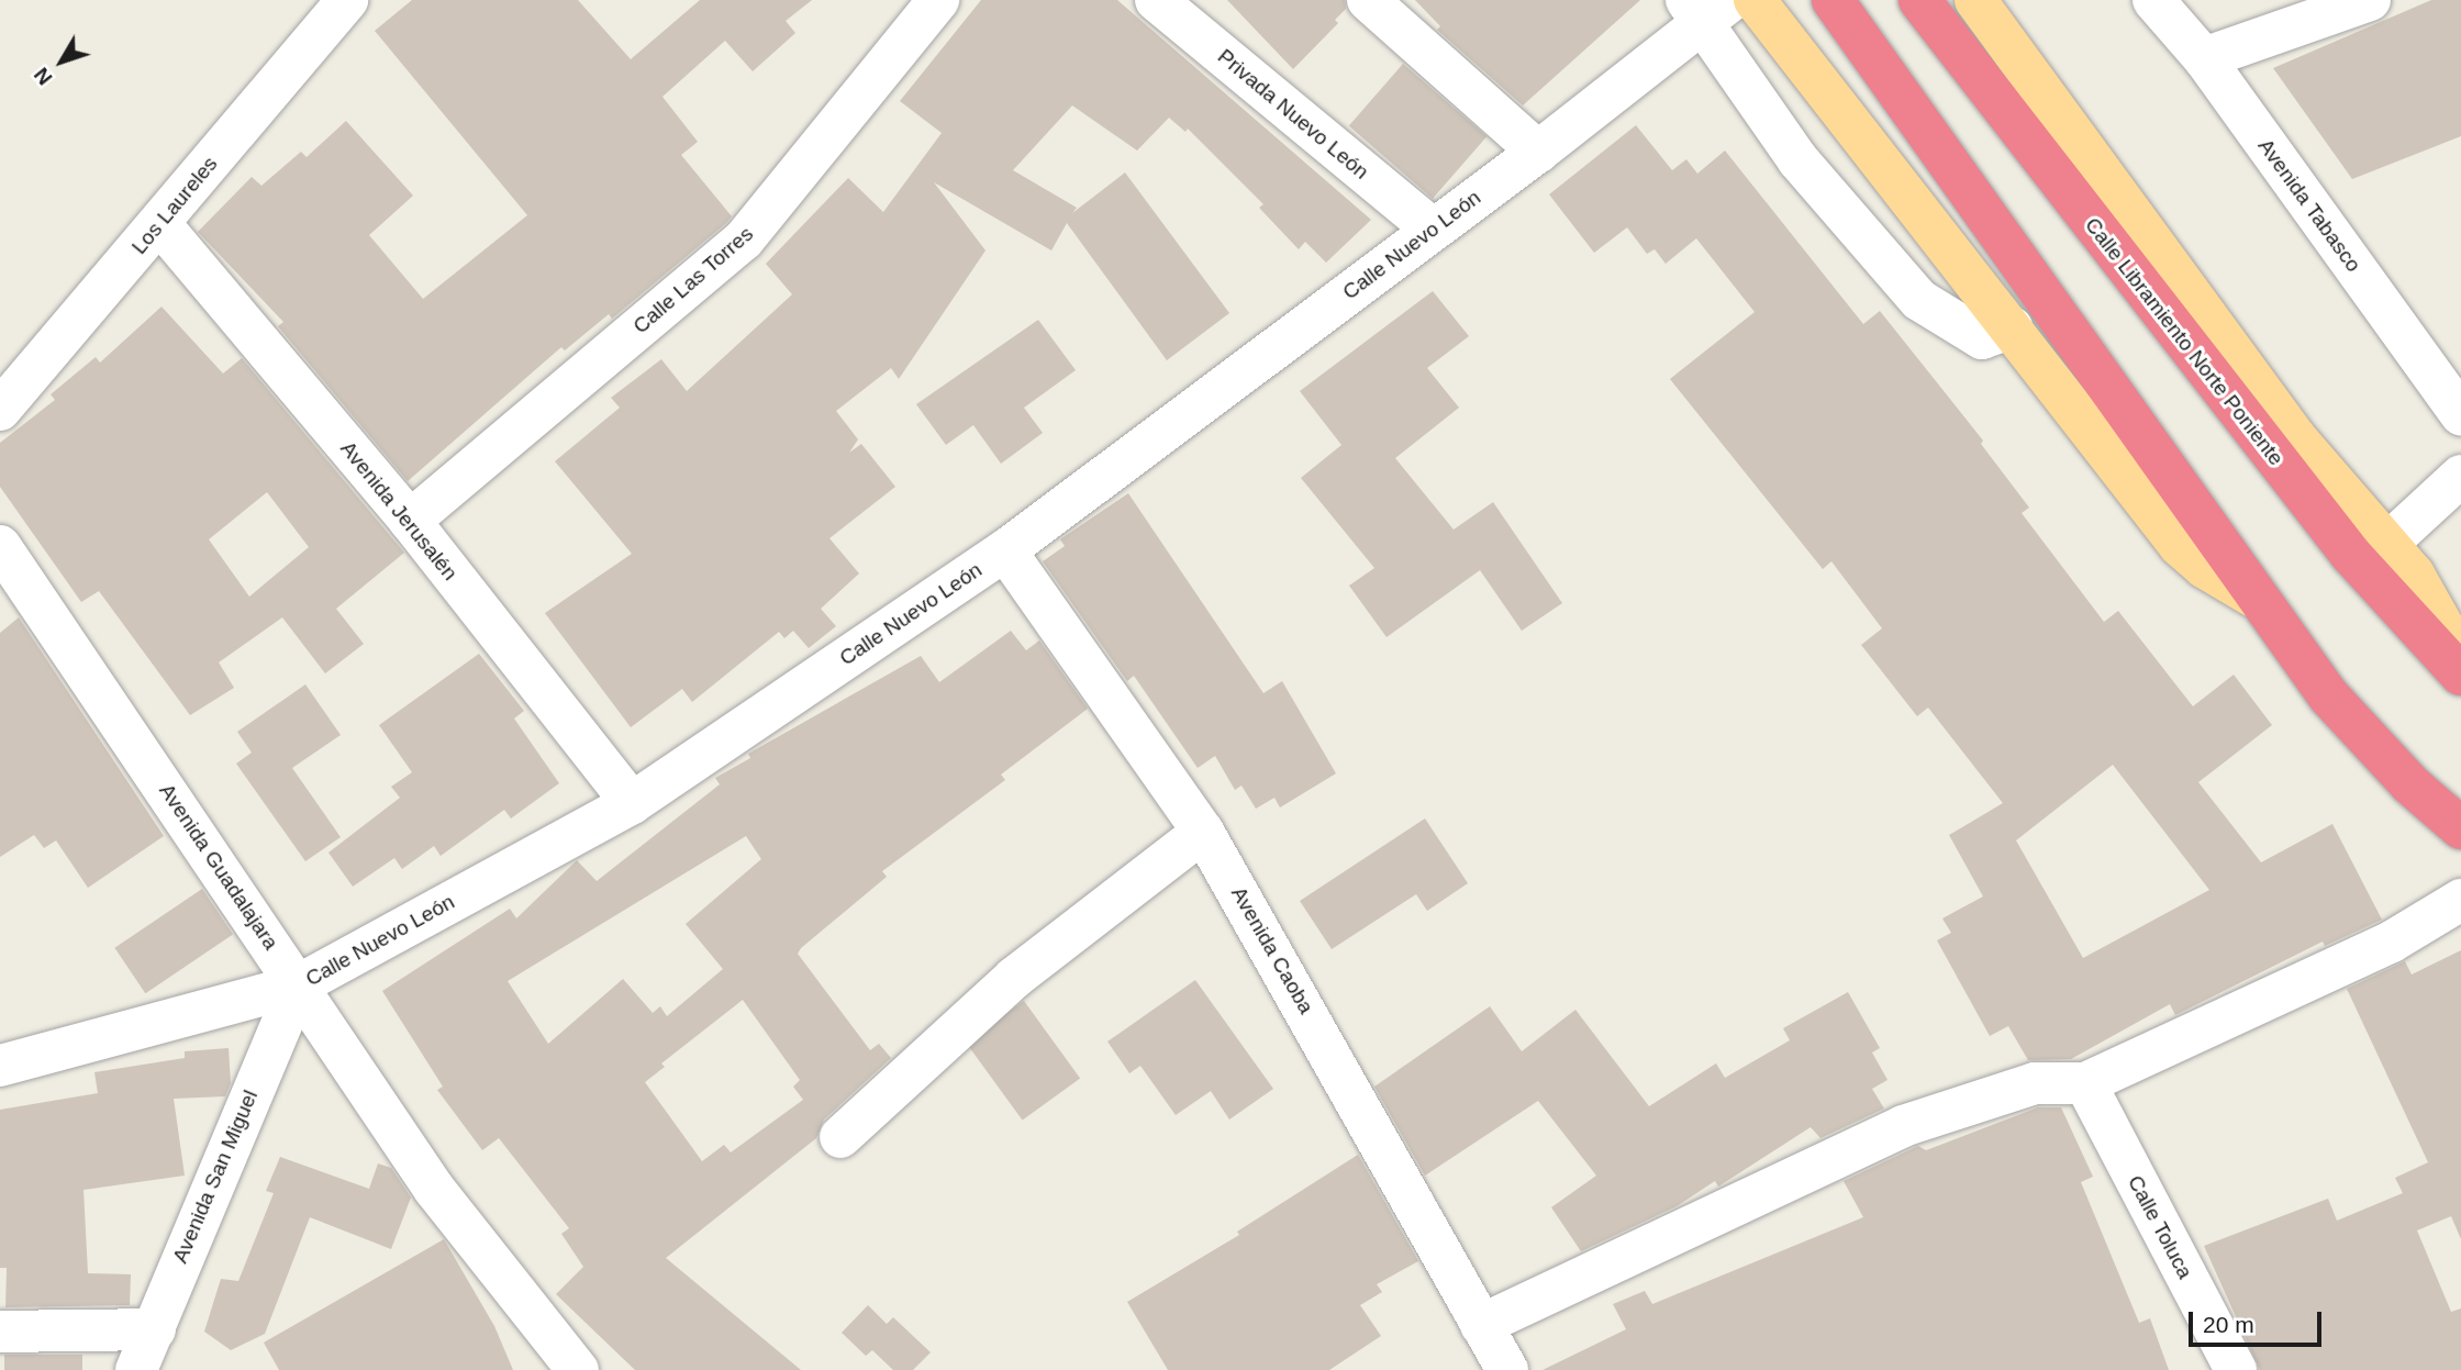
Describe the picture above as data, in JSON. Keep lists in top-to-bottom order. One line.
{"streets":{"highway":["Calle Libramiento Norte Poniente"],"street":["Privada Nuevo León","Los Laureles","Avenida Tabasco","Calle Nuevo León","Calle Las Torres","Avenida Jerusalén","Avenida Guadalajara","Avenida Caoba","Avenida San Miguel","Calle Toluca"]},"crossings":[["Privada Nuevo León","Calle Nuevo León"],["Los Laureles","Avenida Jerusalén"],["Calle Nuevo León","Avenida Jerusalén"],["Calle Nuevo León","Avenida Guadalajara"],["Calle Nuevo León","Avenida Caoba"],["Calle Nuevo León","Avenida San Miguel"],["Calle Las Torres","Avenida Jerusalén"],["Avenida Guadalajara","Avenida San Miguel"]],"scale_bar":"20 m","north":"bottom left"}
